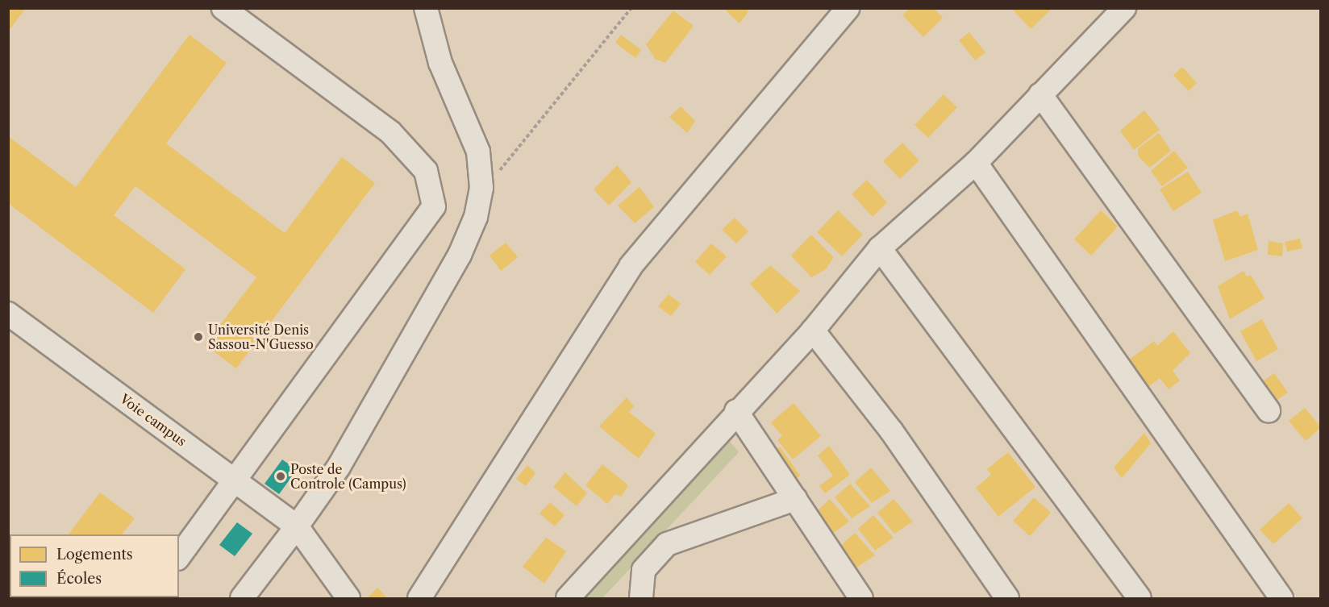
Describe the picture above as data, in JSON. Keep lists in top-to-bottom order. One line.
{"streets":{"street":["Voie campus"]},"places":["Université Denis Sassou-N'Guesso","Poste de Controle (Campus)"],"legend":["Logements","Écoles"]}
